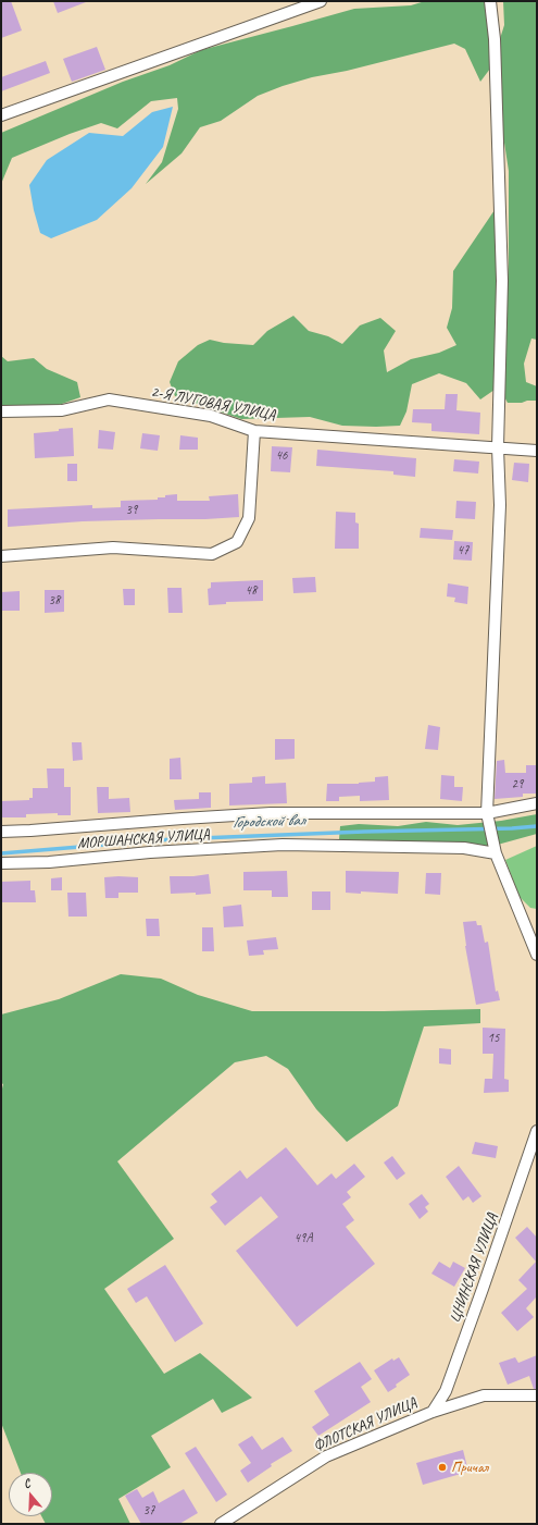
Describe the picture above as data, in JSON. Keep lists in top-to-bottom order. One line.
{"streets":{"street":["2-Я ЛУГОВАЯ УЛИЦА","МОРШАНСКАЯ УЛИЦА","ЦНИНСКАЯ УЛИЦА","ФЛОТСКАЯ УЛИЦА"]},"crossings":[["ЦНИНСКАЯ УЛИЦА","ФЛОТСКАЯ УЛИЦА"]],"water":["Городской вал"],"places":["Причал"],"house_numbers":["46","39","47","48","38","29","15","49А","37"],"north":"top"}
